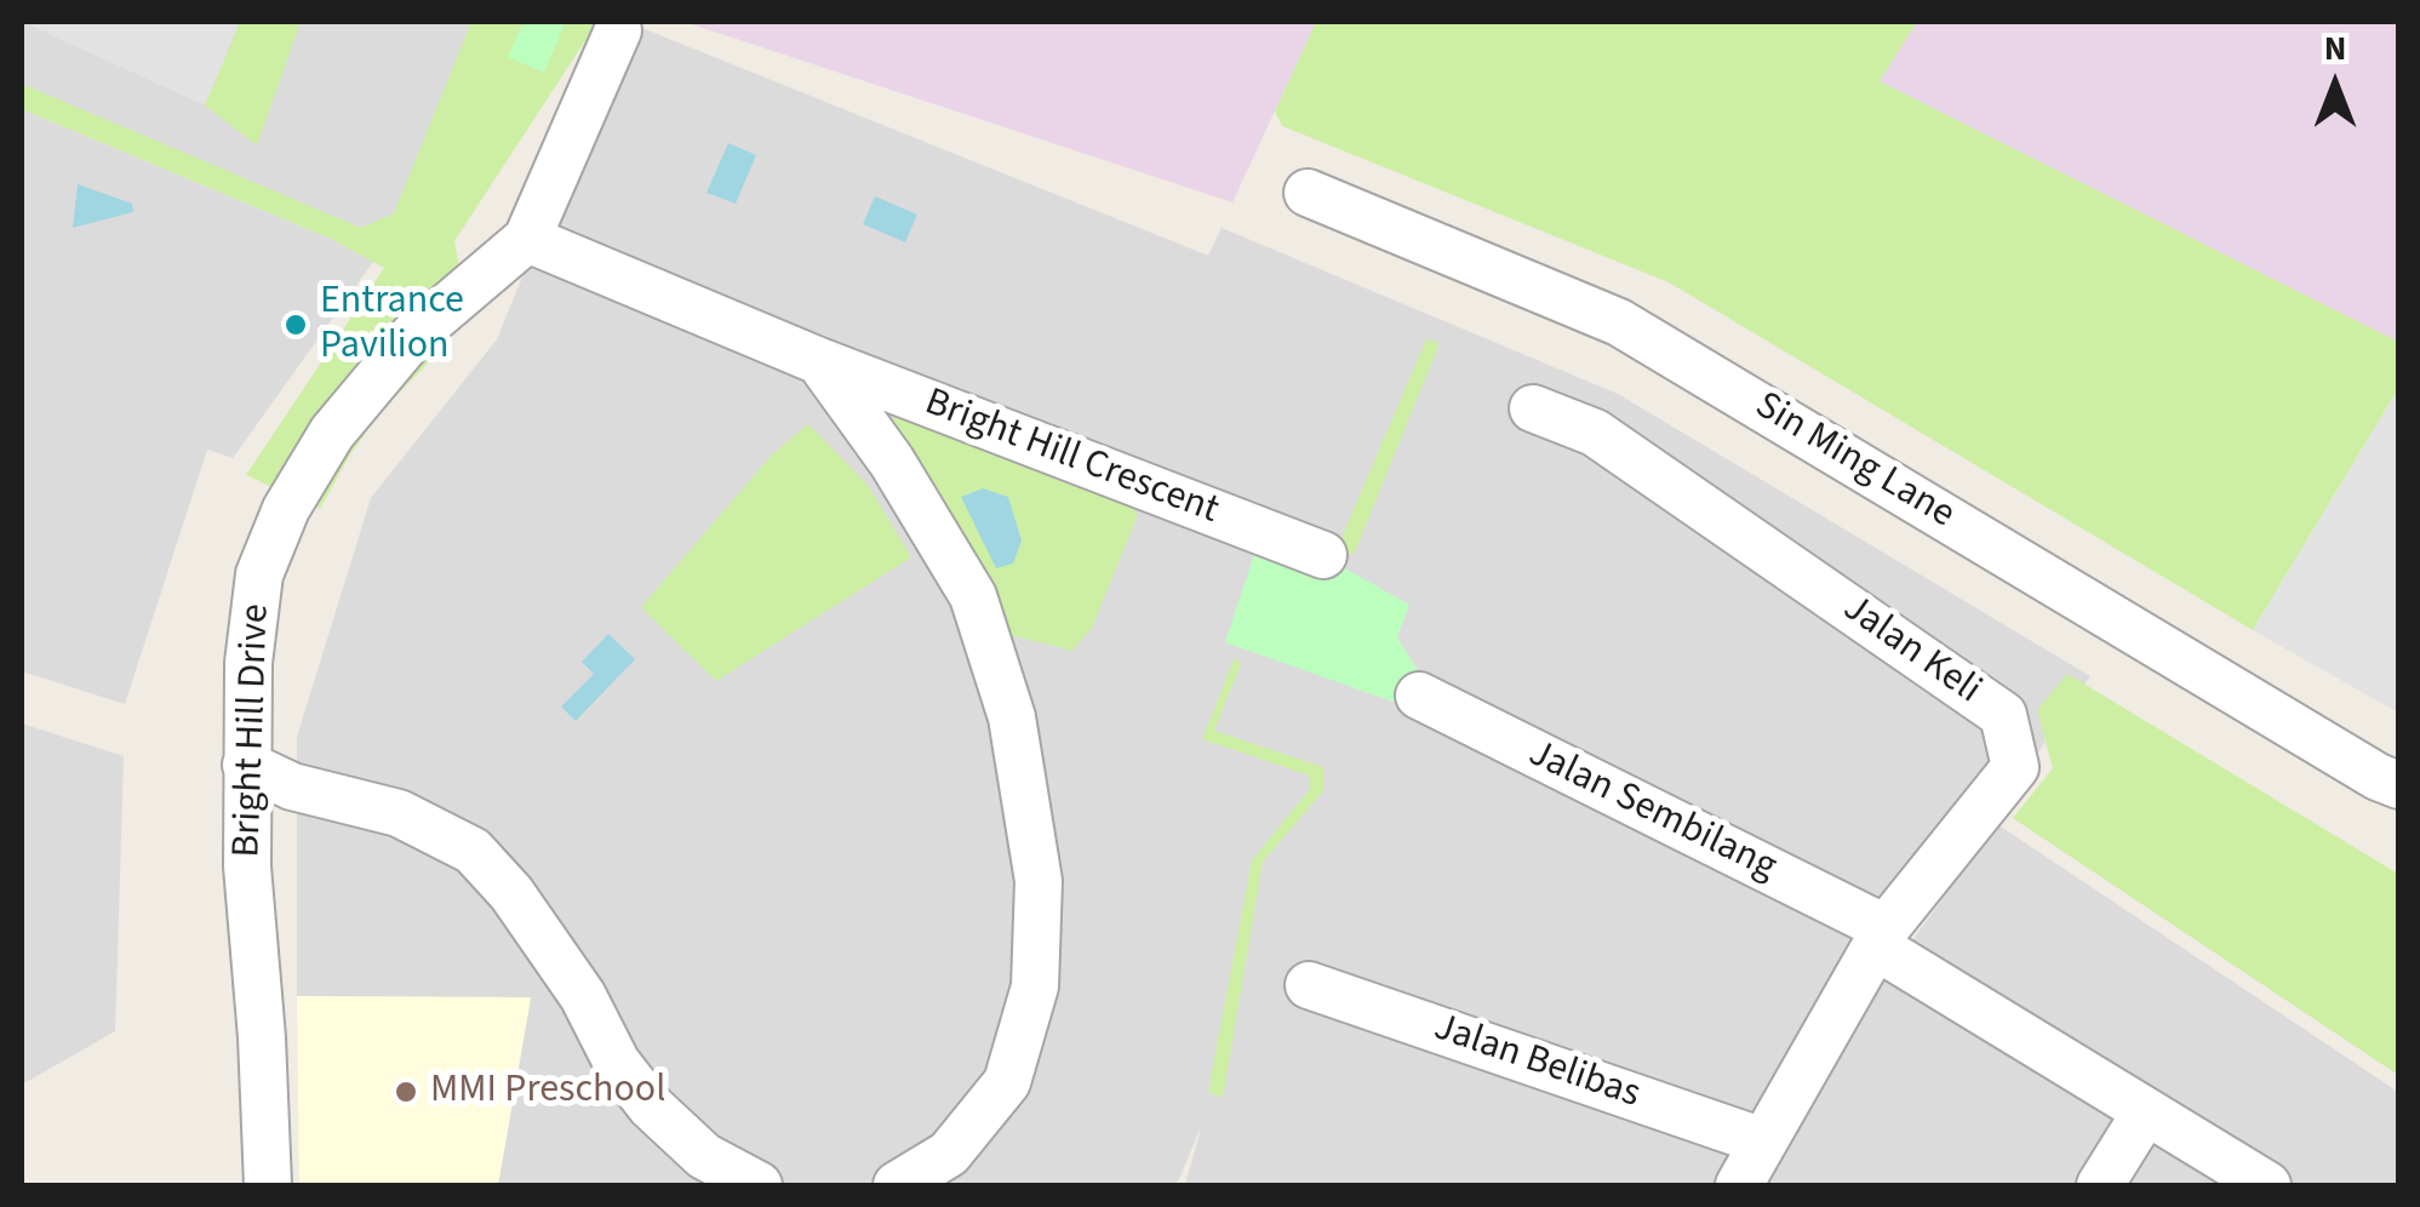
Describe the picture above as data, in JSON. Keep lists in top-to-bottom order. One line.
{"streets":{"street":["Bright Hill Crescent","Sin Ming Lane","Jalan Keli","Bright Hill Drive","Jalan Sembilang","Jalan Belibas"]},"crossings":[["Bright Hill Crescent","Bright Hill Drive"],["Jalan Keli","Jalan Sembilang"],["Jalan Keli","Jalan Belibas"]],"places":["Entrance Pavilion","MMI Preschool"],"north":"top"}
